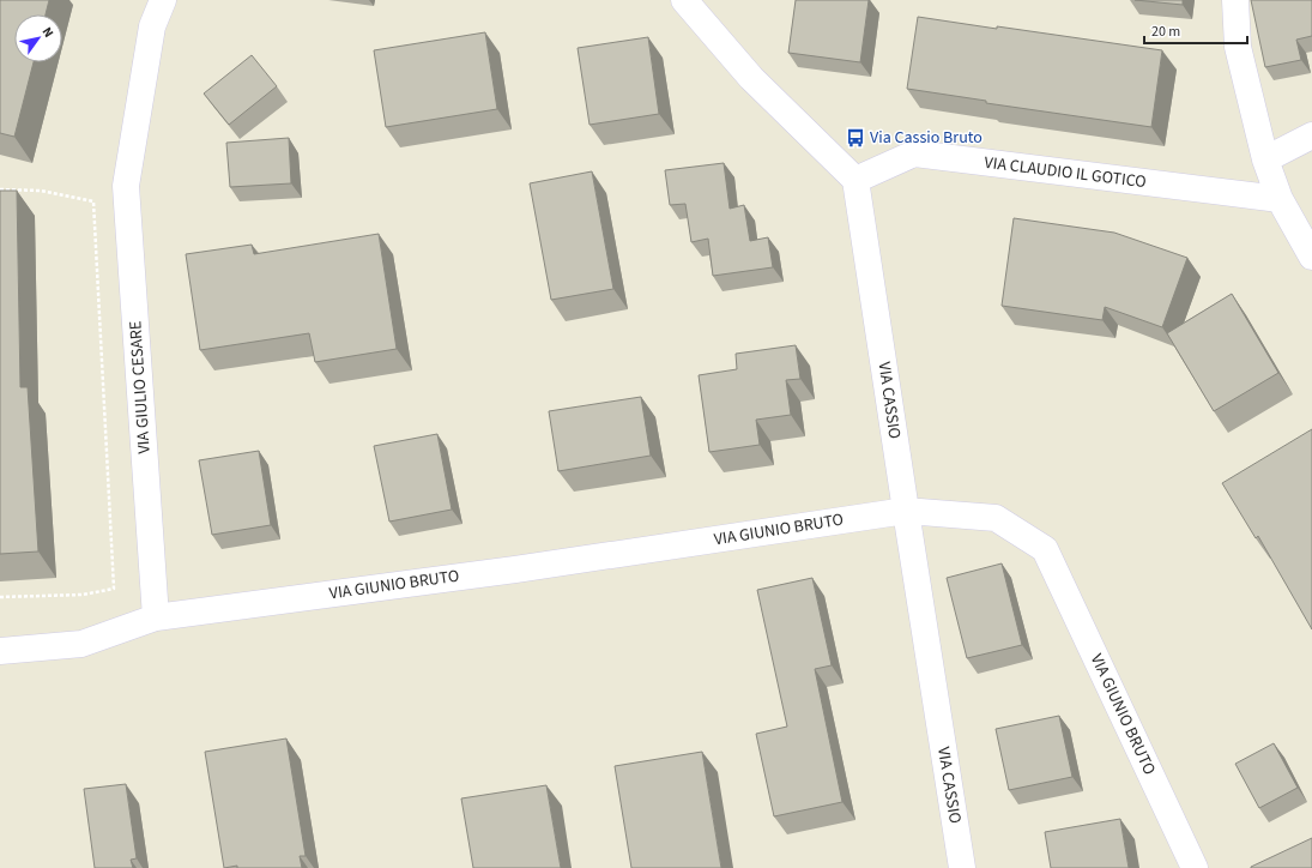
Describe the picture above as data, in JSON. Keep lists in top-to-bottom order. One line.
{"streets":{"street":["VIA CLAUDIO IL GOTICO","VIA GIULIO CESARE","VIA CASSIO","VIA GIUNIO BRUTO"]},"crossings":[["VIA CLAUDIO IL GOTICO","VIA CASSIO"],["VIA GIULIO CESARE","VIA GIUNIO BRUTO"],["VIA CASSIO","VIA GIUNIO BRUTO"]],"places":{"bus stop":["Via Cassio Bruto"]},"scale_bar":"20 m","north":"top right"}
